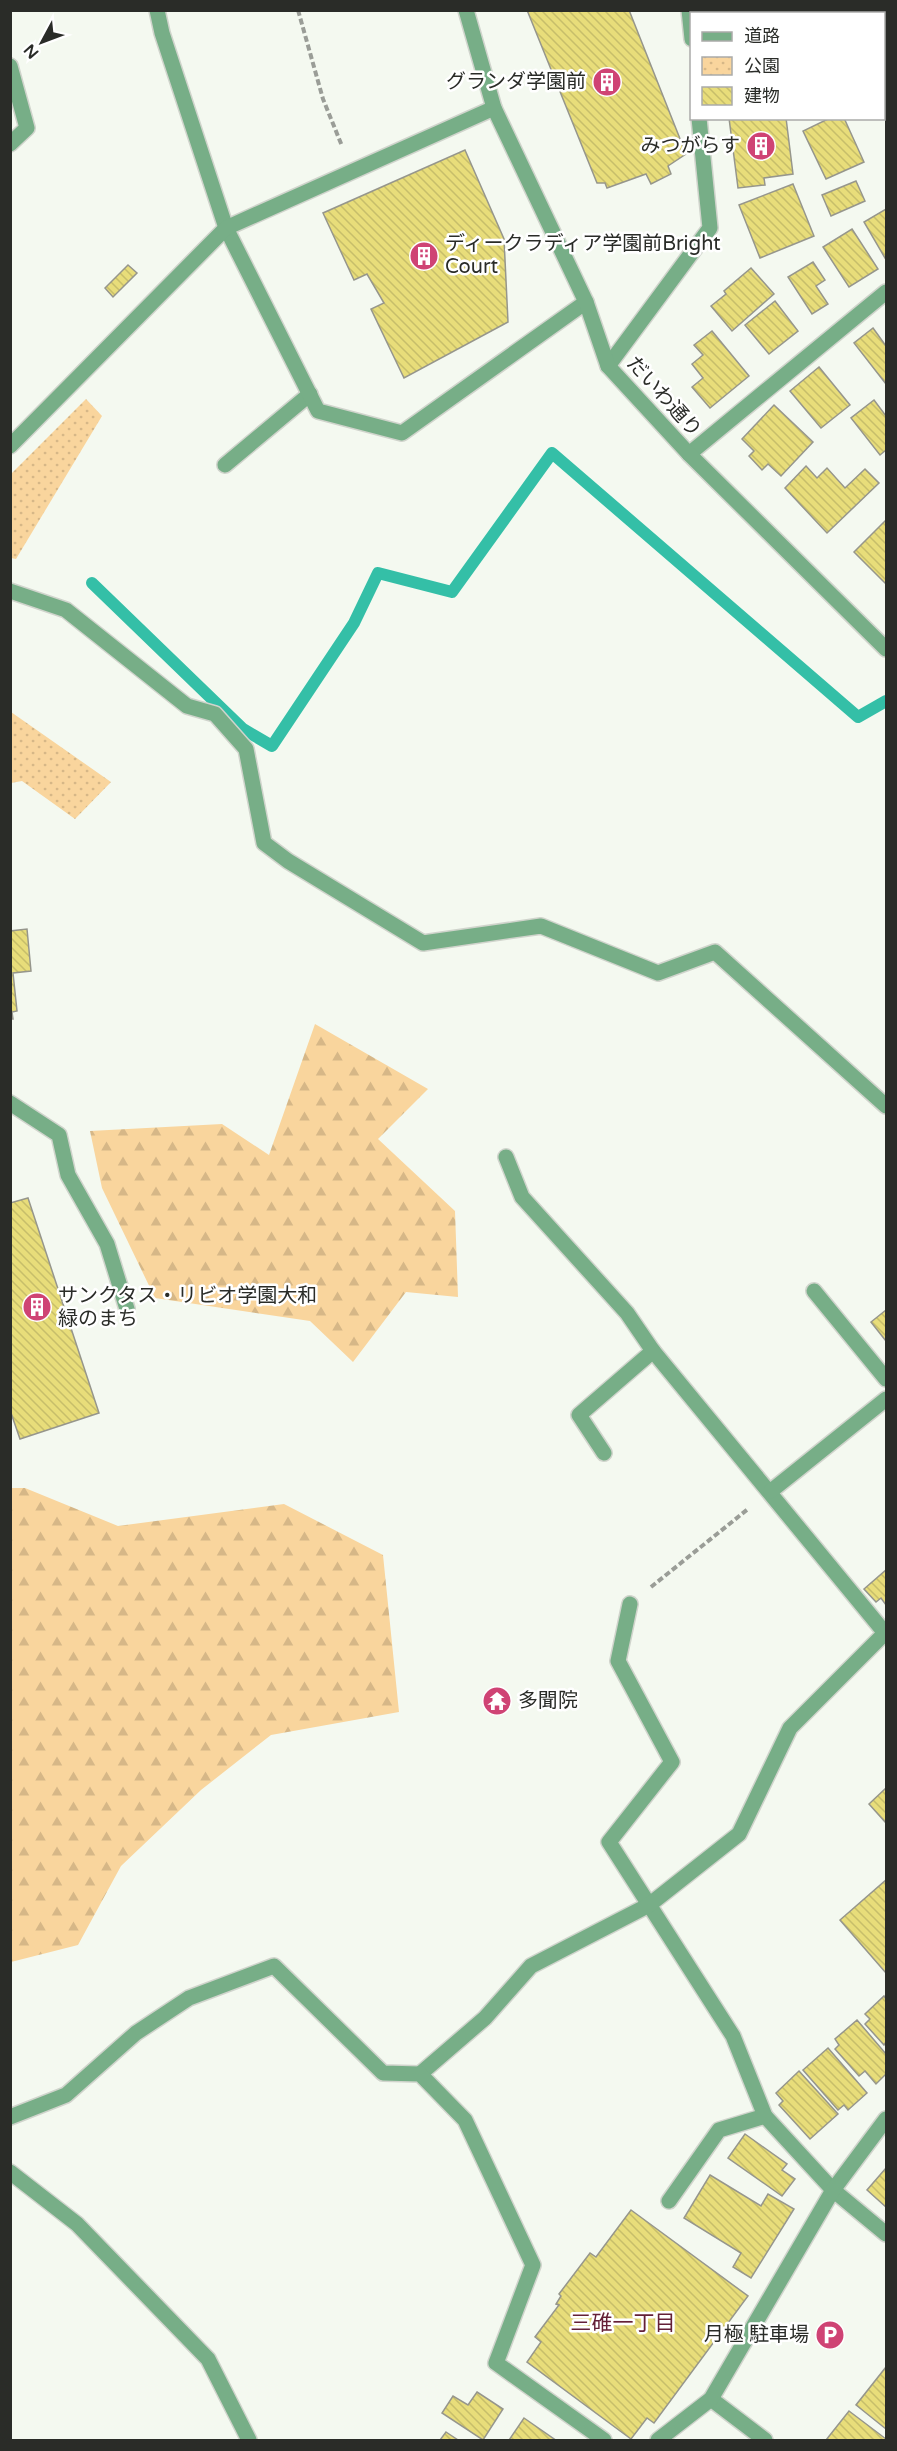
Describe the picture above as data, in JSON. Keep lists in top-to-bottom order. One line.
{"streets":{"street":["だいわ通り"]},"districts":["三碓一丁目"],"places":{"building":["グランダ学園前","みつがらす","ディークラディア学園前Bright Court","サンクタス・リビオ学園大和 緑のまち"],"temple":["多聞院"],"parking":["月極 駐車場"]},"legend":["道路","公園","建物"],"north":"bottom left"}
